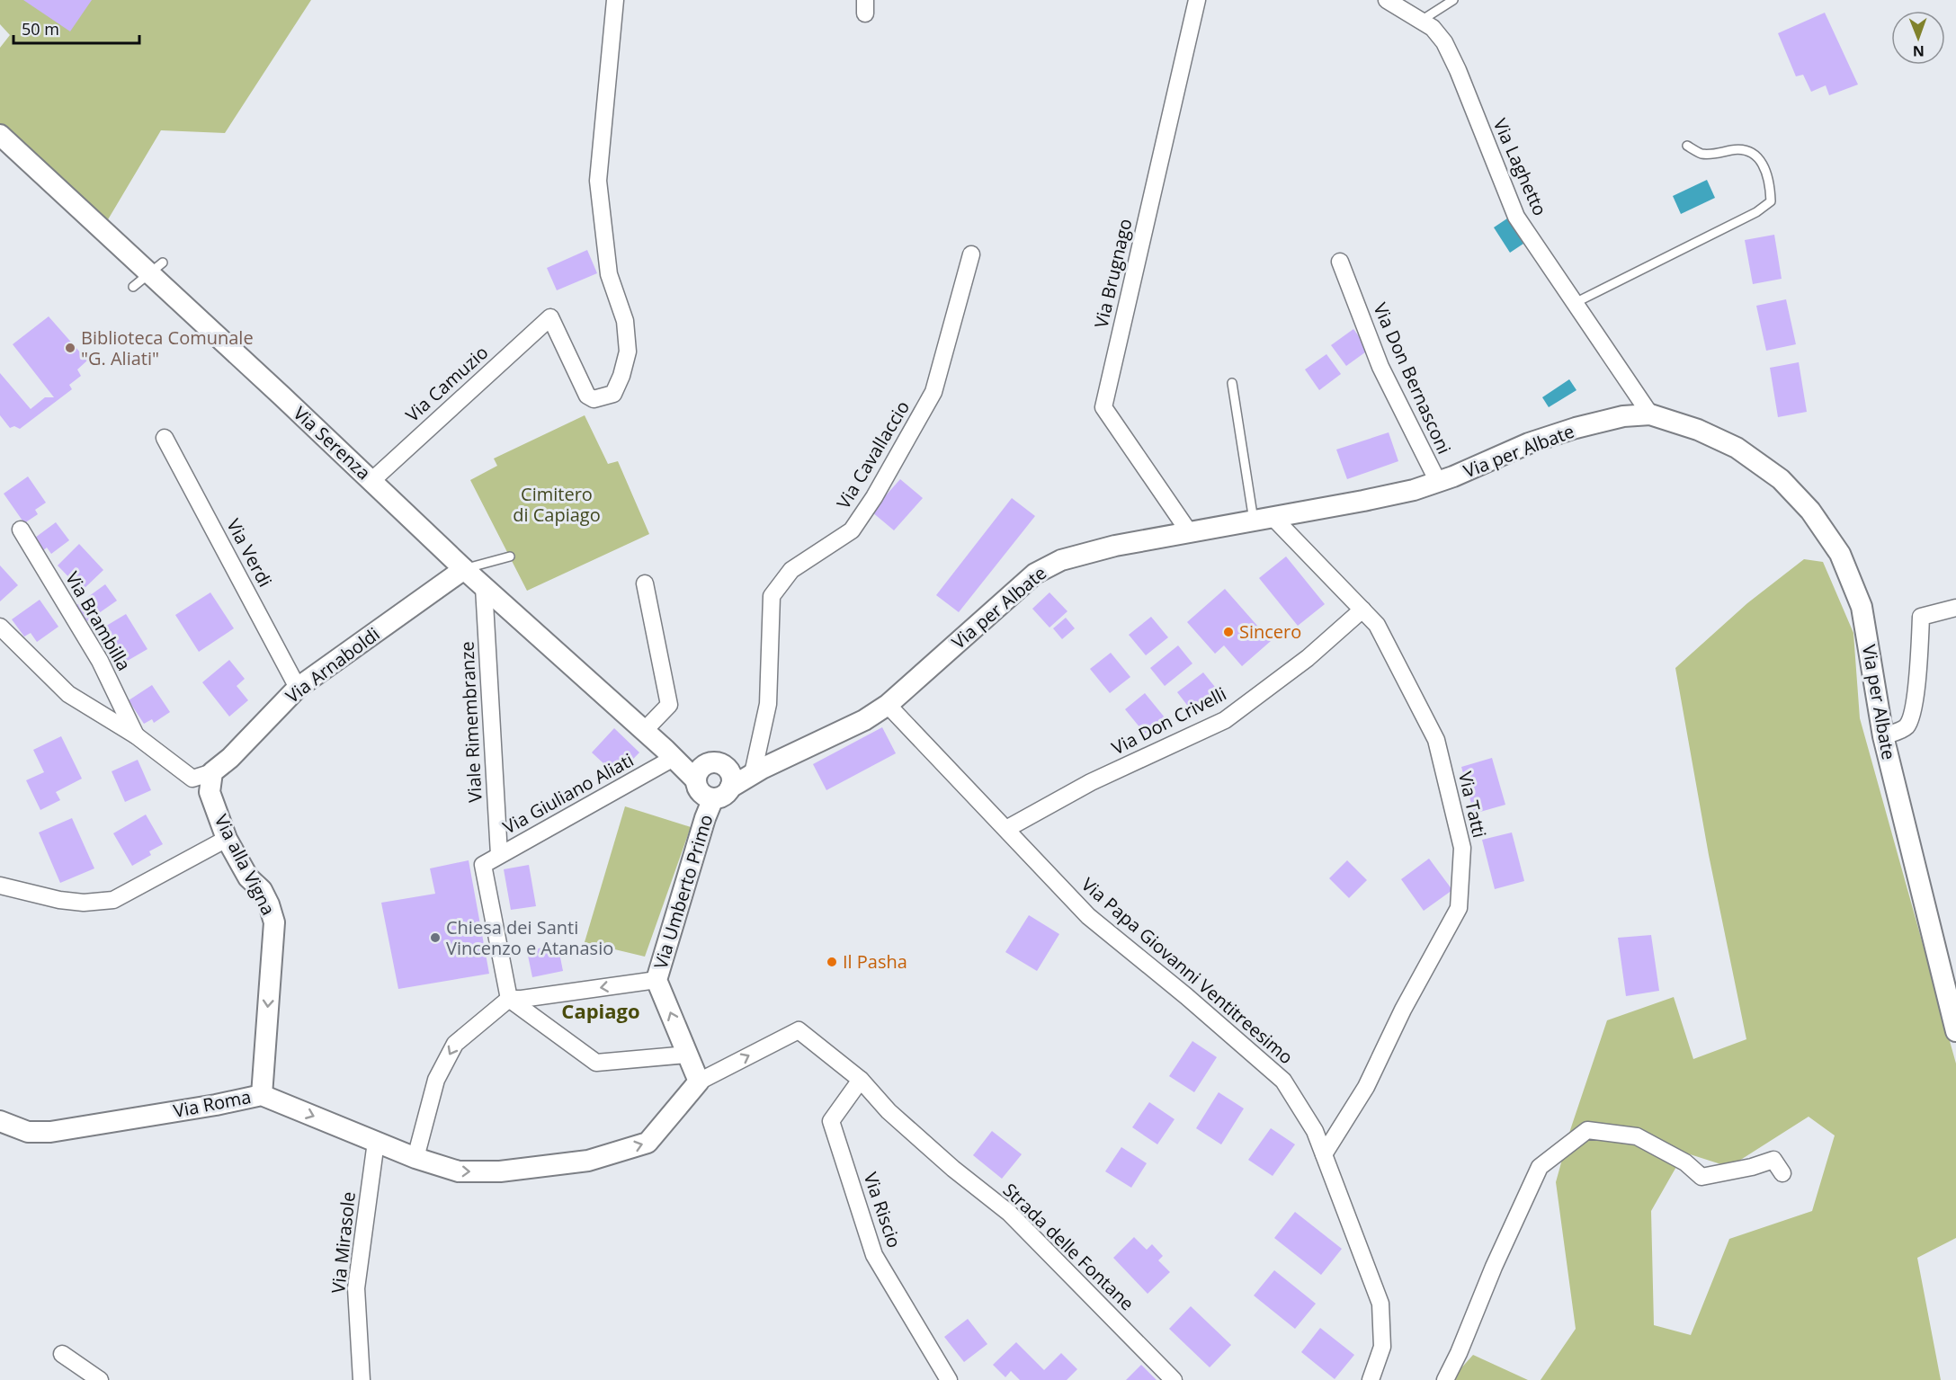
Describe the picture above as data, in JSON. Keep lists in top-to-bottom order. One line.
{"streets":{"street":["Via Laghetto","Via Brugnago","Via Don Bernasconi","Via Camuzio","Via Serenza","Via per Albate","Via Cavallaccio","Via Verdi","Via Brambilla","Via Arnaboldi","Via Don Crivelli","Viale Rimembranze","Via Giuliano Aliati","Via Tatti","Via alla Vigna","Via Umberto Primo","Via Papa Giovanni Ventitreesimo","Via Roma","Via Riscio","Via Mirasole","Strada delle Fontane"]},"crossings":[["Via Laghetto","Via per Albate"],["Via Brugnago","Via per Albate"],["Via Don Bernasconi","Via per Albate"],["Via Camuzio","Via Serenza"],["Via Serenza","Via per Albate"],["Via Serenza","Via Arnaboldi"],["Via Serenza","Viale Rimembranze"],["Via Serenza","Via Giuliano Aliati"],["Via Serenza","Via Umberto Primo"],["Via per Albate","Via Cavallaccio"],["Via per Albate","Via Tatti"],["Via per Albate","Via Umberto Primo"],["Via per Albate","Via Papa Giovanni Ventitreesimo"],["Via Verdi","Via Arnaboldi"],["Via Arnaboldi","Via alla Vigna"],["Via Don Crivelli","Via Tatti"],["Via Don Crivelli","Via Papa Giovanni Ventitreesimo"],["Viale Rimembranze","Via Giuliano Aliati"],["Via Tatti","Via Papa Giovanni Ventitreesimo"],["Via alla Vigna","Via Roma"],["Via Umberto Primo","Strada delle Fontane"],["Via Roma","Via Mirasole"],["Via Riscio","Strada delle Fontane"]],"one_way":["Via alla Vigna"],"districts":["Capiago"],"parks":["Cimitero di Capiago"],"places":["Biblioteca Comunale \"G. Aliati\"","Sincero","Chiesa dei Santi Vincenzo e Atanasio","Il Pasha"],"scale_bar":"50 m","north":"bottom"}
